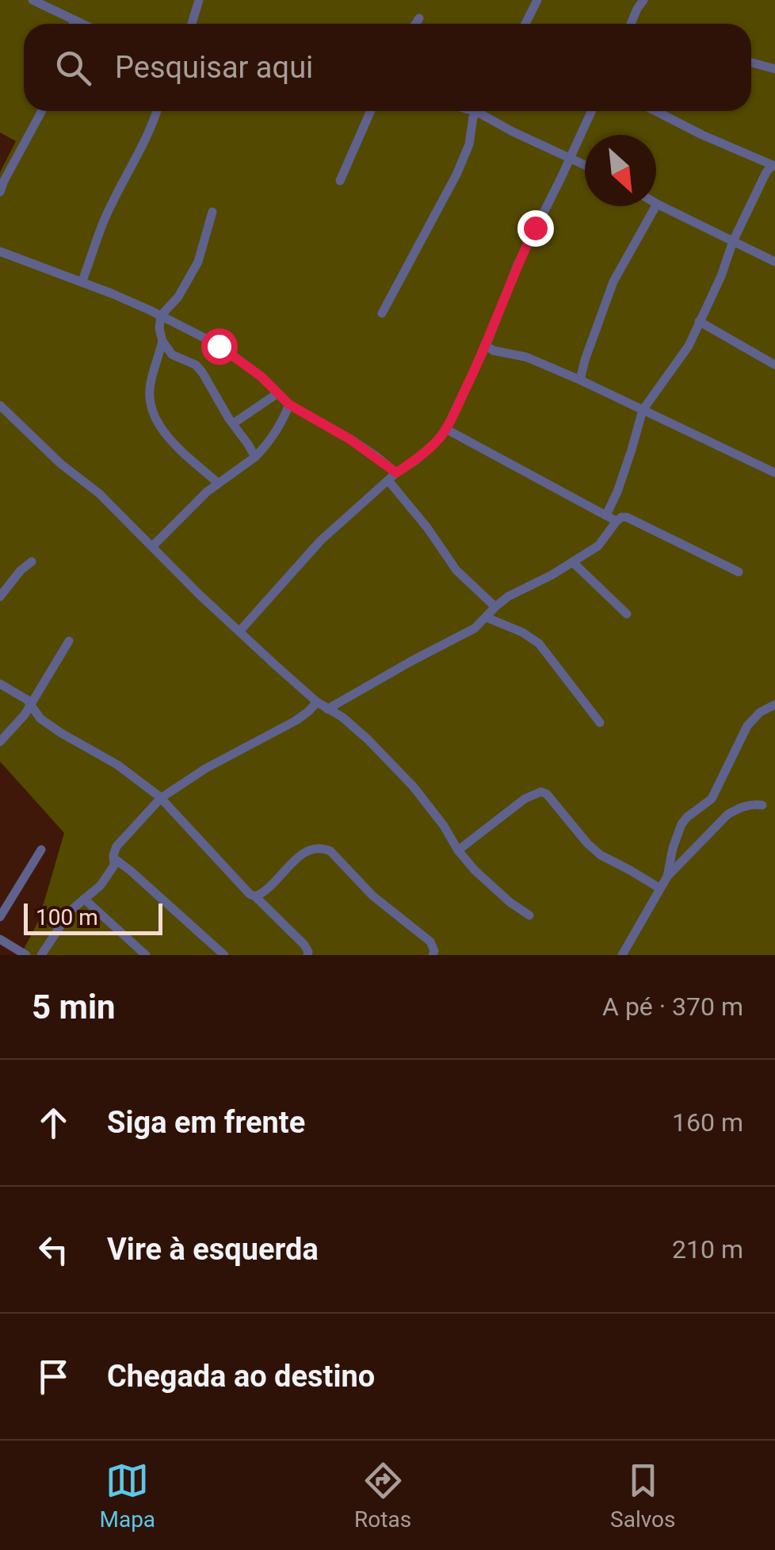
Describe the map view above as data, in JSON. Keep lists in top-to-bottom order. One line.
{"scale_bar":"100 m","north":"bottom right","page":{"search":"Pesquisar aqui","scale":"100 m","heading":["5 min","A pé · 370 m"],"list":[["Siga em frente","160 m"],["Vire à esquerda","210 m"],"Chegada ao destino"],"nav":["Mapa","Rotas","Salvos"]}}
